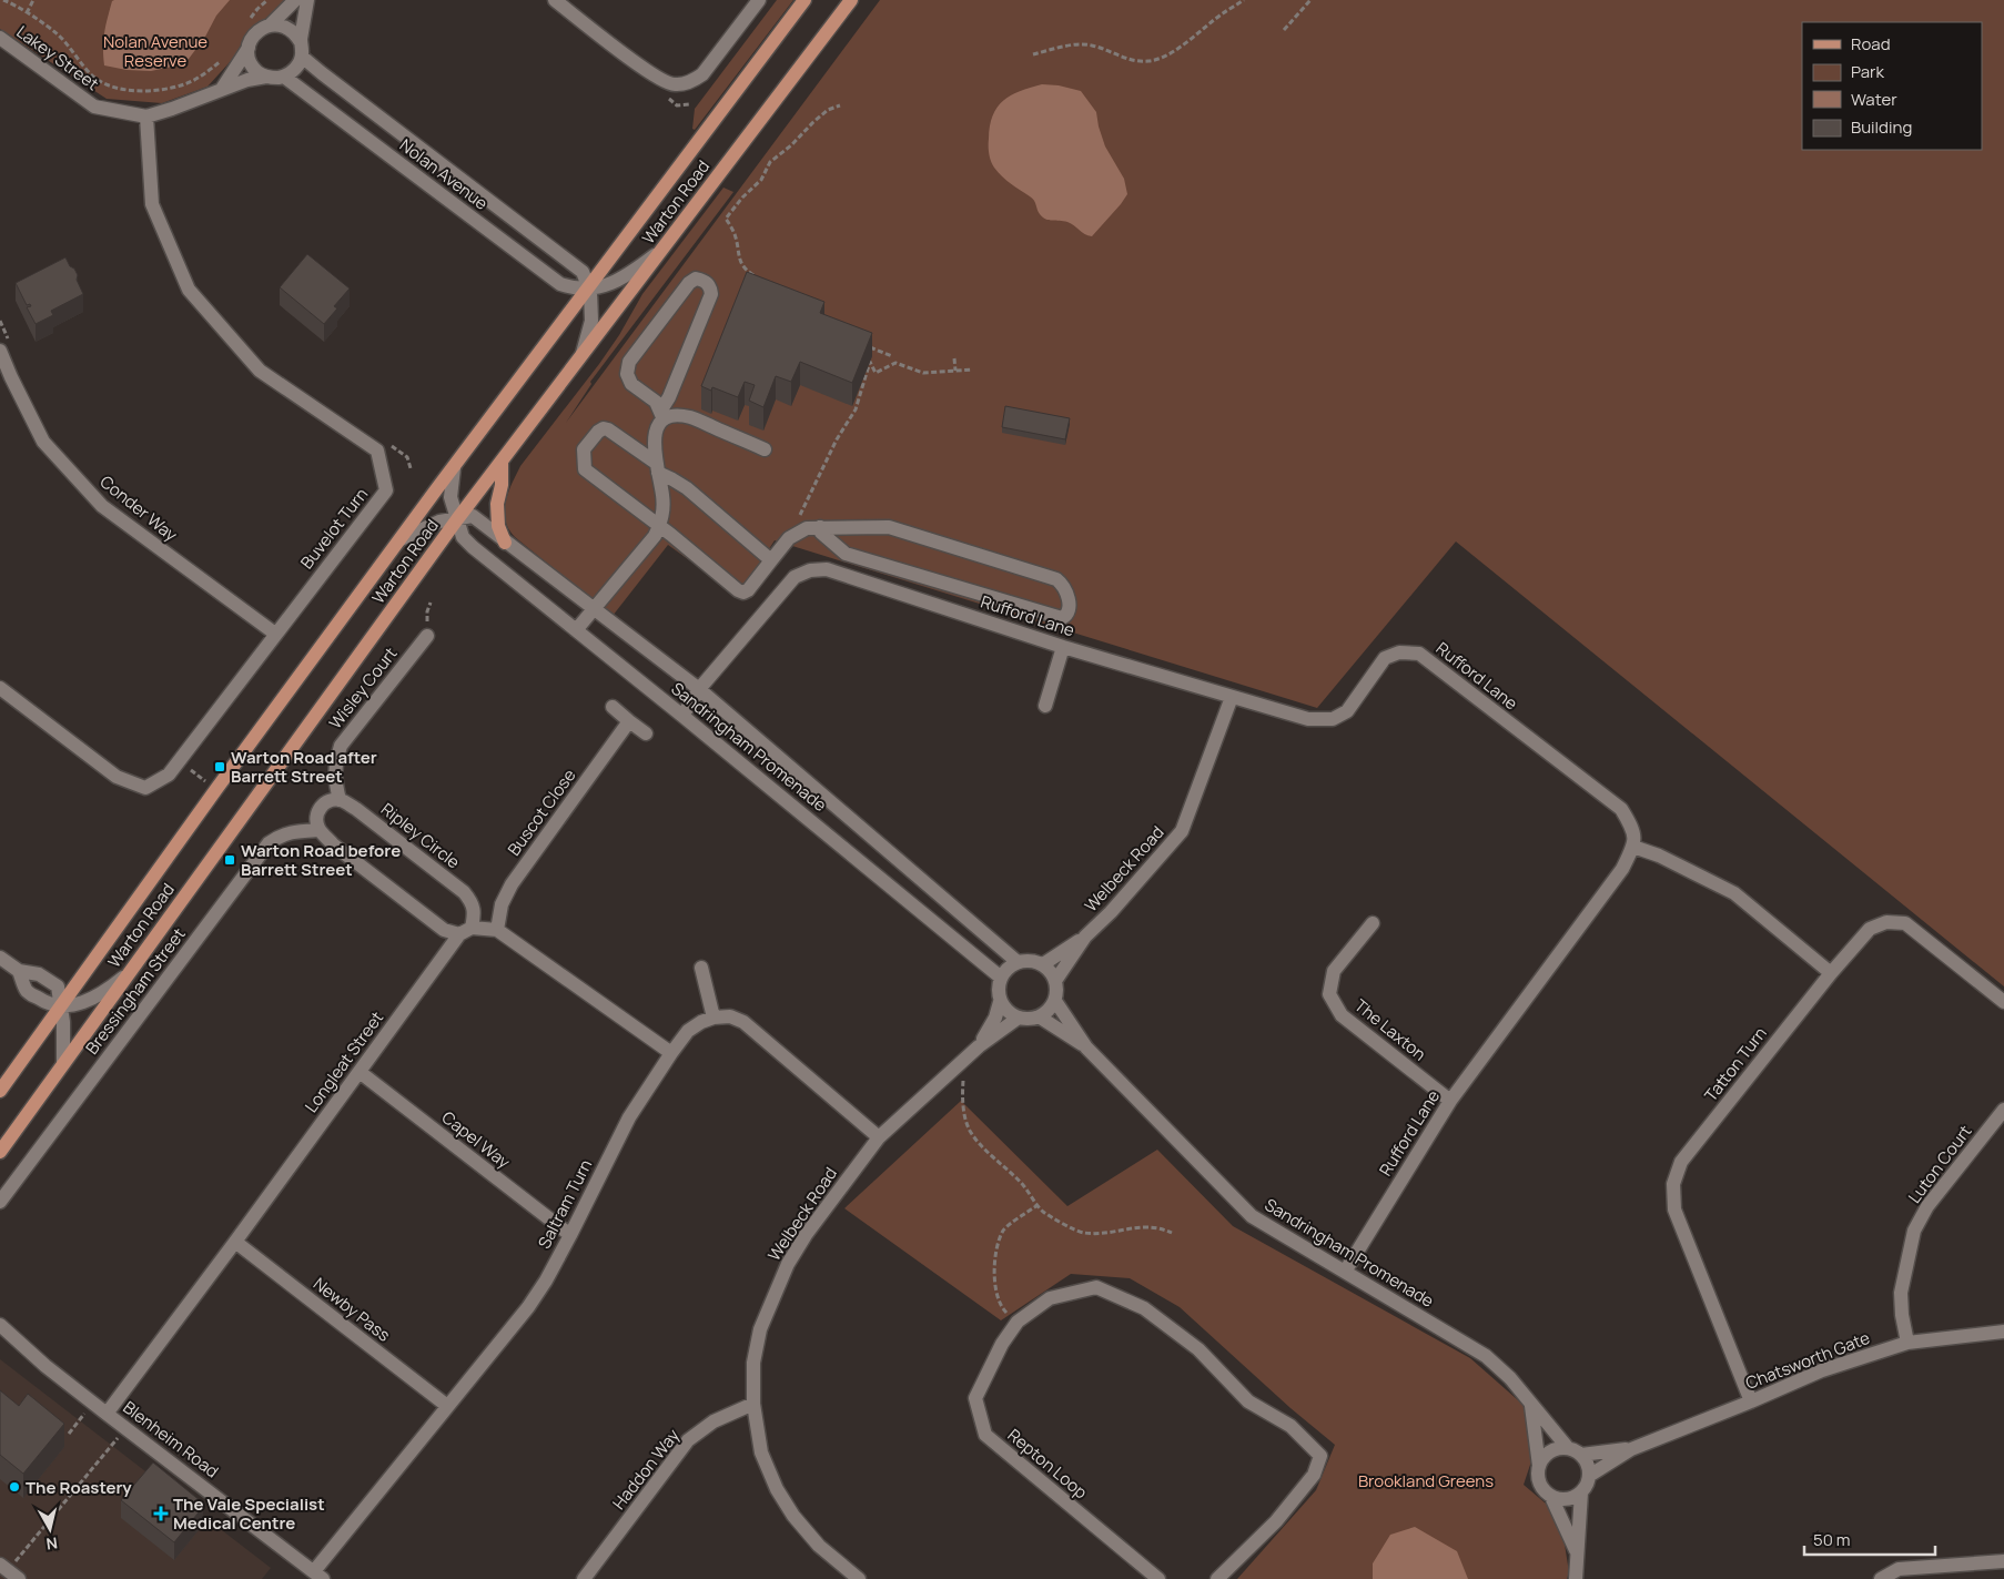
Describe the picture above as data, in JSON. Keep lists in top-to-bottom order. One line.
{"streets":{"main road":["Warton Road"],"street":["Lakey Street","Nolan Avenue","Conder Way","Buvelot Turn","Rufford Lane","Wisley Court","Sandringham Promenade","Buscot Close","Ripley Circle","Welbeck Road","Bressingham Street","The Laxton","Longleat Street","Tatton Turn","Capel Way","Luton Court","Saltram Turn","Newby Pass","Chatsworth Gate","Blenheim Road","Repton Loop","Haddon Way"]},"crossings":[["Lakey Street","Nolan Avenue"],["Lakey Street","Buvelot Turn"],["Nolan Avenue","Warton Road"],["Warton Road","Sandringham Promenade"],["Conder Way","Buvelot Turn"],["Rufford Lane","Sandringham Promenade"],["Rufford Lane","Welbeck Road"],["Rufford Lane","The Laxton"],["Wisley Court","Ripley Circle"],["Sandringham Promenade","Welbeck Road"],["Sandringham Promenade","Chatsworth Gate"],["Ripley Circle","Longleat Street"],["Welbeck Road","Haddon Way"],["Longleat Street","Capel Way"],["Longleat Street","Newby Pass"],["Longleat Street","Blenheim Road"],["Tatton Turn","Chatsworth Gate"],["Capel Way","Saltram Turn"],["Luton Court","Chatsworth Gate"],["Saltram Turn","Newby Pass"],["Saltram Turn","Blenheim Road"]],"parks":["Nolan Avenue Reserve","Brookland Greens"],"places":{"transit":["Warton Road after Barrett Street","Warton Road before Barrett Street"],"other":["The Roastery"],"health":["The Vale Specialist Medical Centre"]},"legend":["Road","Park","Water","Building"],"scale_bar":"50 m","north":"bottom"}
